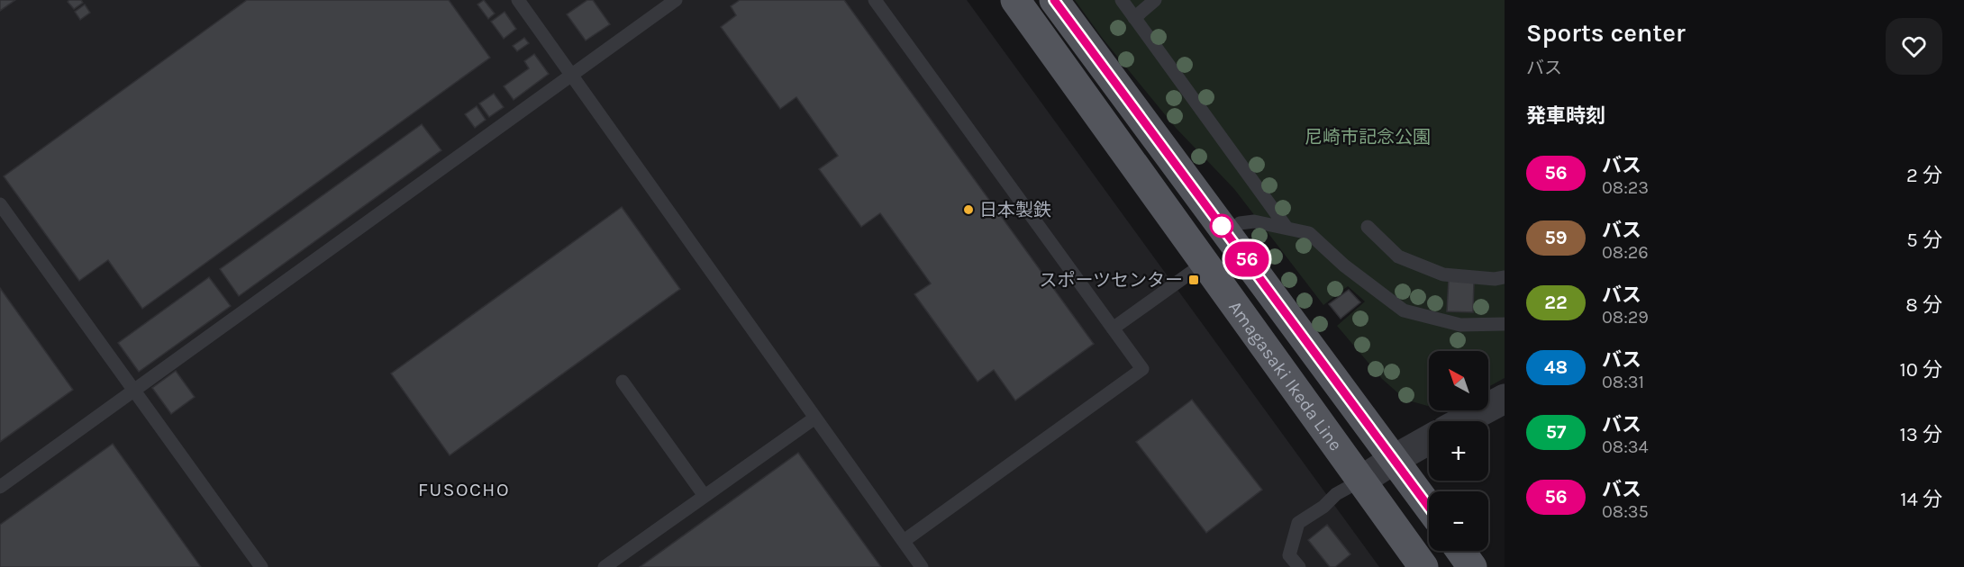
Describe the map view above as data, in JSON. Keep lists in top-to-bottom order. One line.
{"streets":{"main road":["Amagasaki Ikeda Line"]},"districts":["FUSOCHO"],"parks":["尼崎市記念公園"],"places":{"other":["日本製鉄"],"transit":["スポーツセンター"]},"lines":["bus line 56"],"north":"top left","page":{"on_map":"56","heading":[["Sports center","バス"],"発車時刻"],"list":[{"mark":"56","name":"バス","note":"08:23","value":"2 分"},{"mark":"59","name":"バス","note":"08:26","value":"5 分"},{"mark":"22","name":"バス","note":"08:29","value":"8 分"},{"mark":"48","name":"バス","note":"08:31","value":"10 分"},{"mark":"57","name":"バス","note":"08:34","value":"13 分"},{"mark":"56","name":"バス","note":"08:35","value":"14 分"}],"map_buttons":["+","−"]}}
